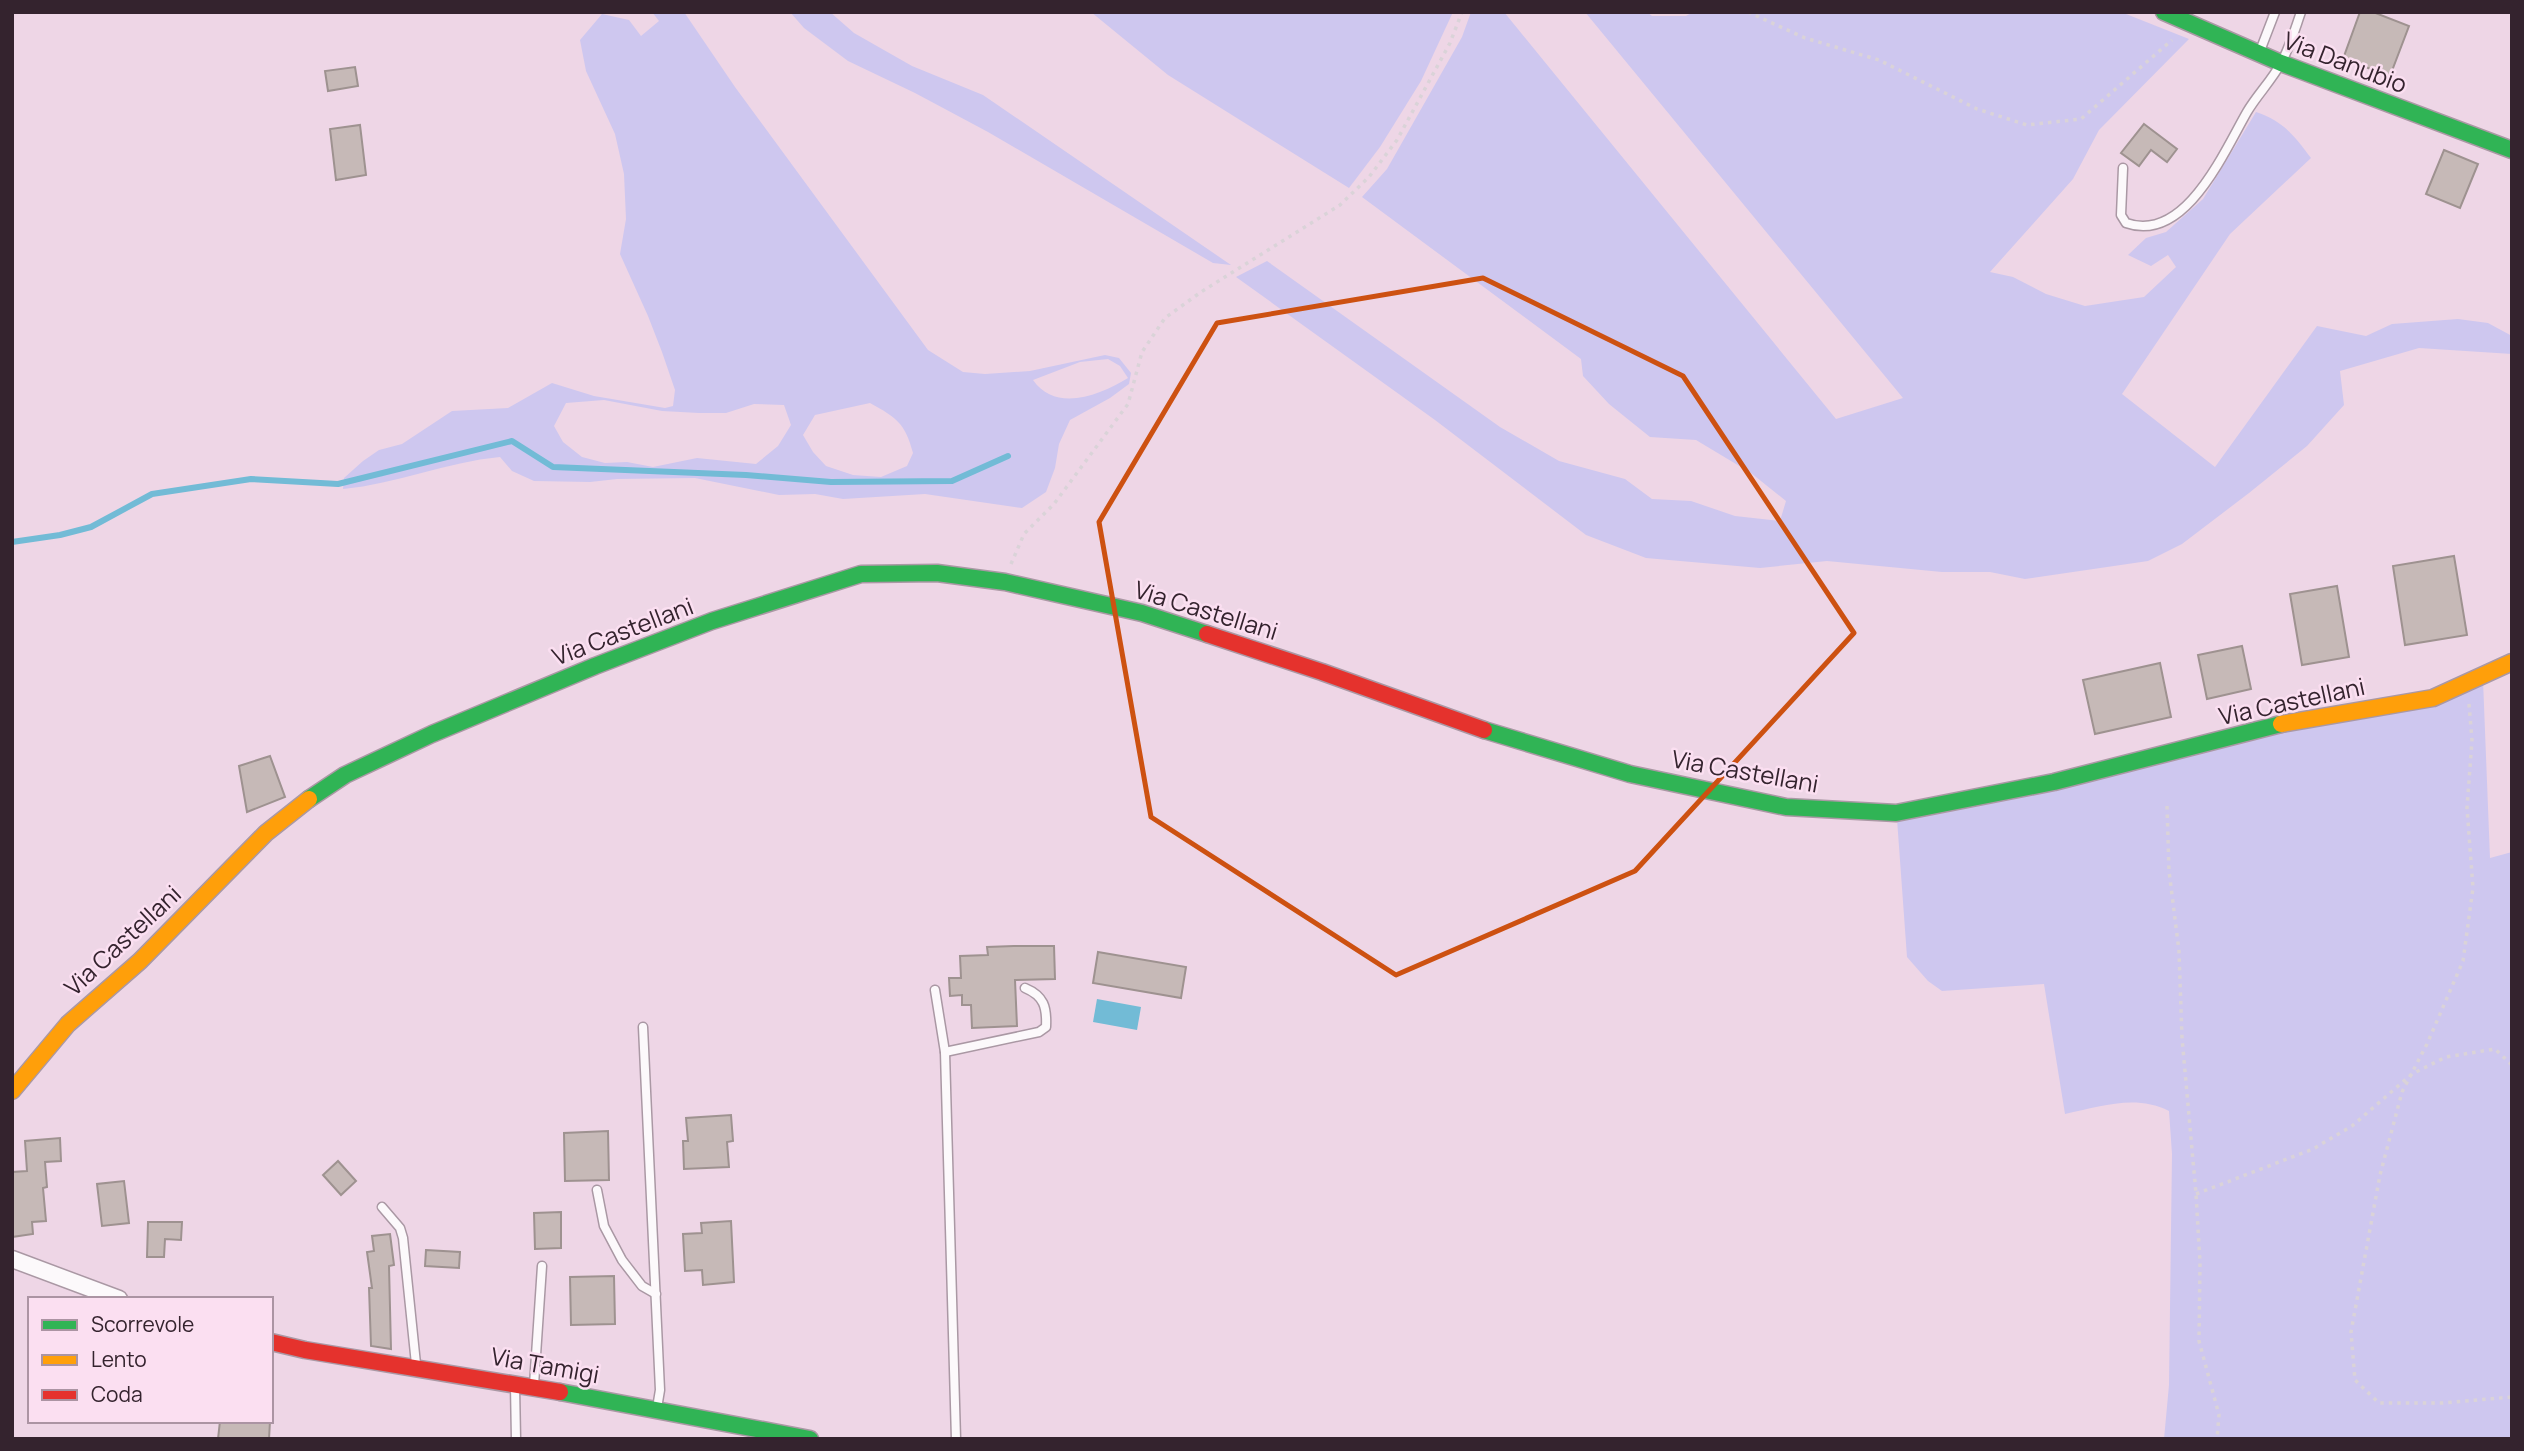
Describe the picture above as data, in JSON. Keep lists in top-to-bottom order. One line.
{"streets":{"street":["Via Danubio","Via Castellani","Via Tamigi"]},"legend":["Scorrevole","Lento","Coda"]}
